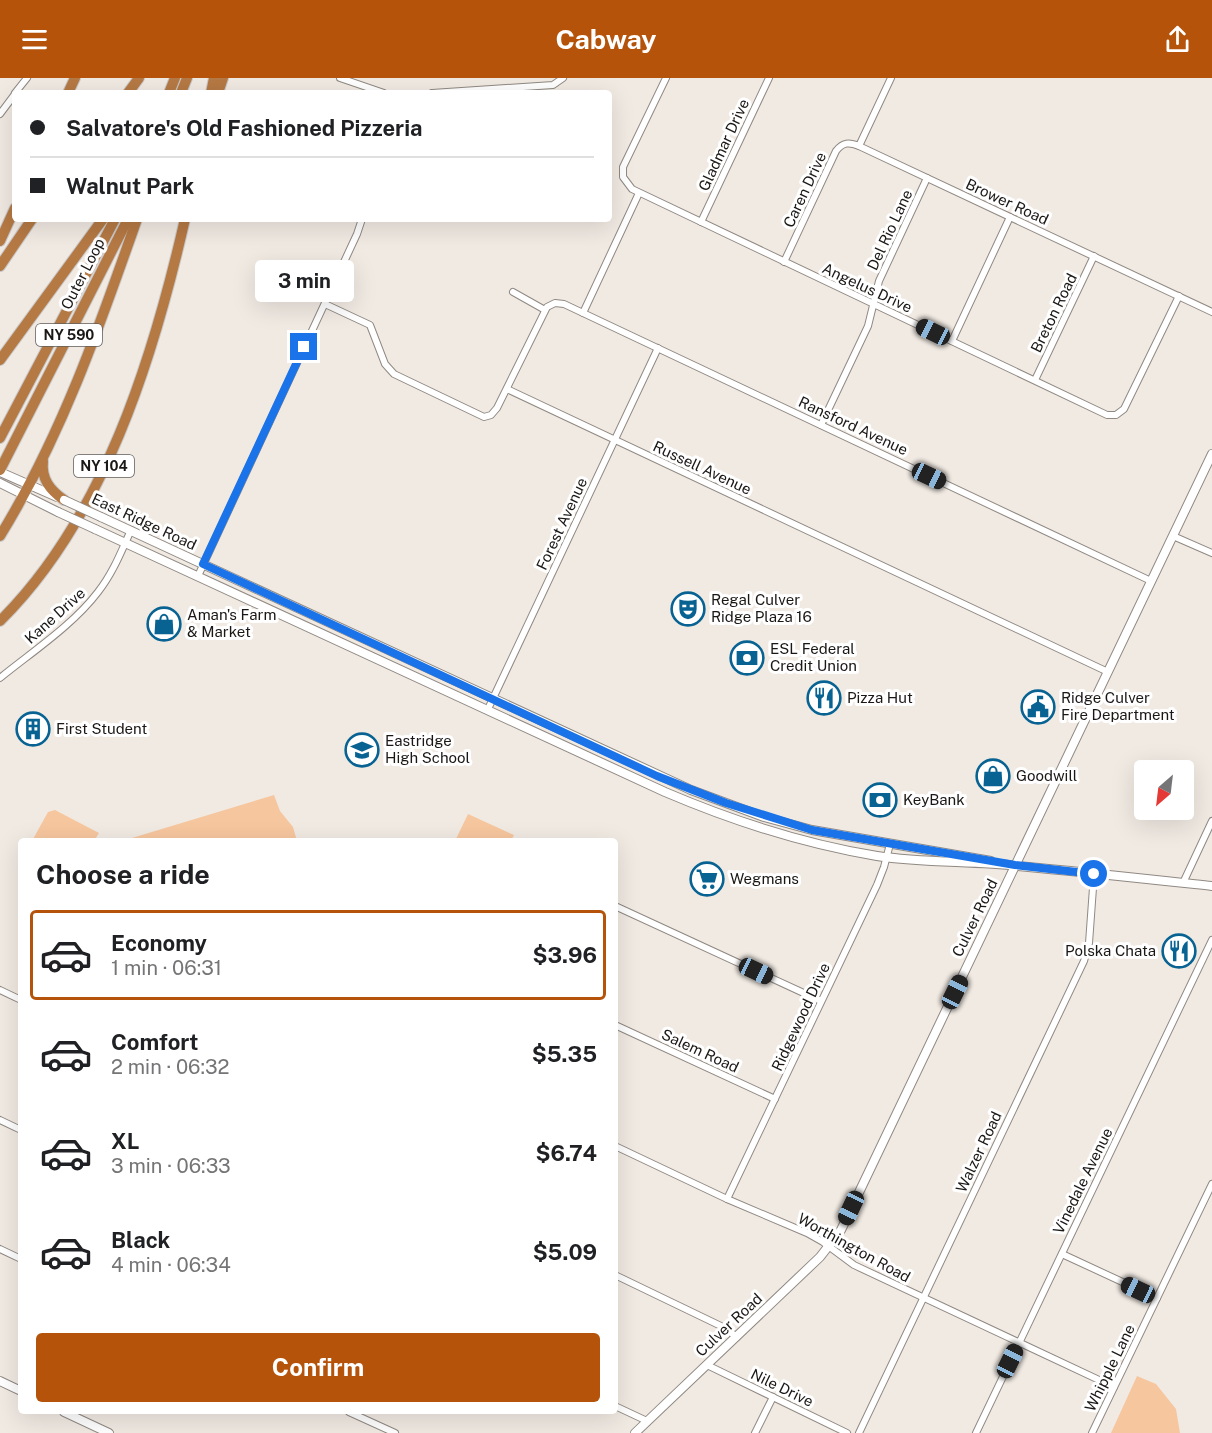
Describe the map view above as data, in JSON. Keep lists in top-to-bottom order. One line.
{"streets":{"highway":["Outer Loop","NY 590","NY 104"],"main road":["East Ridge Road","Culver Road"],"street":["Gladmar Drive","Caren Drive","Brower Road","Del Rio Lane","Angelus Drive","Breton Road","Ransford Avenue","Russell Avenue","Forest Avenue","Kane Drive","Ridgewood Drive","Salem Road","Walzer Road","Vinedale Avenue","Worthington Road","Whipple Lane","Nile Drive"]},"crossings":[["Gladmar Drive","Angelus Drive"],["Caren Drive","Brower Road"],["Caren Drive","Angelus Drive"],["Brower Road","Del Rio Lane"],["Brower Road","Angelus Drive"],["Brower Road","Breton Road"],["Del Rio Lane","Angelus Drive"],["Del Rio Lane","Ransford Avenue"],["Outer Loop","East Ridge Road"],["Angelus Drive","Breton Road"],["Ransford Avenue","Forest Avenue"],["Ransford Avenue","Culver Road"],["Russell Avenue","Forest Avenue"],["Russell Avenue","Culver Road"],["East Ridge Road","Forest Avenue"],["East Ridge Road","Kane Drive"],["East Ridge Road","Culver Road"],["East Ridge Road","Ridgewood Drive"],["East Ridge Road","Walzer Road"],["Culver Road","Worthington Road"],["Culver Road","Nile Drive"],["Ridgewood Drive","Salem Road"],["Ridgewood Drive","Worthington Road"],["Walzer Road","Worthington Road"],["Vinedale Avenue","Worthington Road"],["Worthington Road","Whipple Lane"]],"places":{"theatre":["Regal Culver Ridge Plaza 16"],"shop":["Aman's Farm & Market","Goodwill"],"bank":["ESL Federal Credit Union","KeyBank"],"restaurant":["Pizza Hut","Polska Chata"],"public building":["Ridge Culver Fire Department"],"building":["First Student"],"school or university":["Eastridge High School"],"supermarket":["Wegmans"]},"north":"bottom left","page":{"header":"Cabway","banner":["Salvatore's Old Fashioned Pizzeria","Walnut Park"],"bubble":"3 min","heading":"Choose a ride","list":[{"name":"Economy","note":"1 min · 06:31","value":"$3.96"},{"name":"Comfort","note":"2 min · 06:32","value":"$5.35"},{"name":"XL","note":"3 min · 06:33","value":"$6.74"},{"name":"Black","note":"4 min · 06:34","value":"$5.09"}],"buttons":"Confirm"}}
